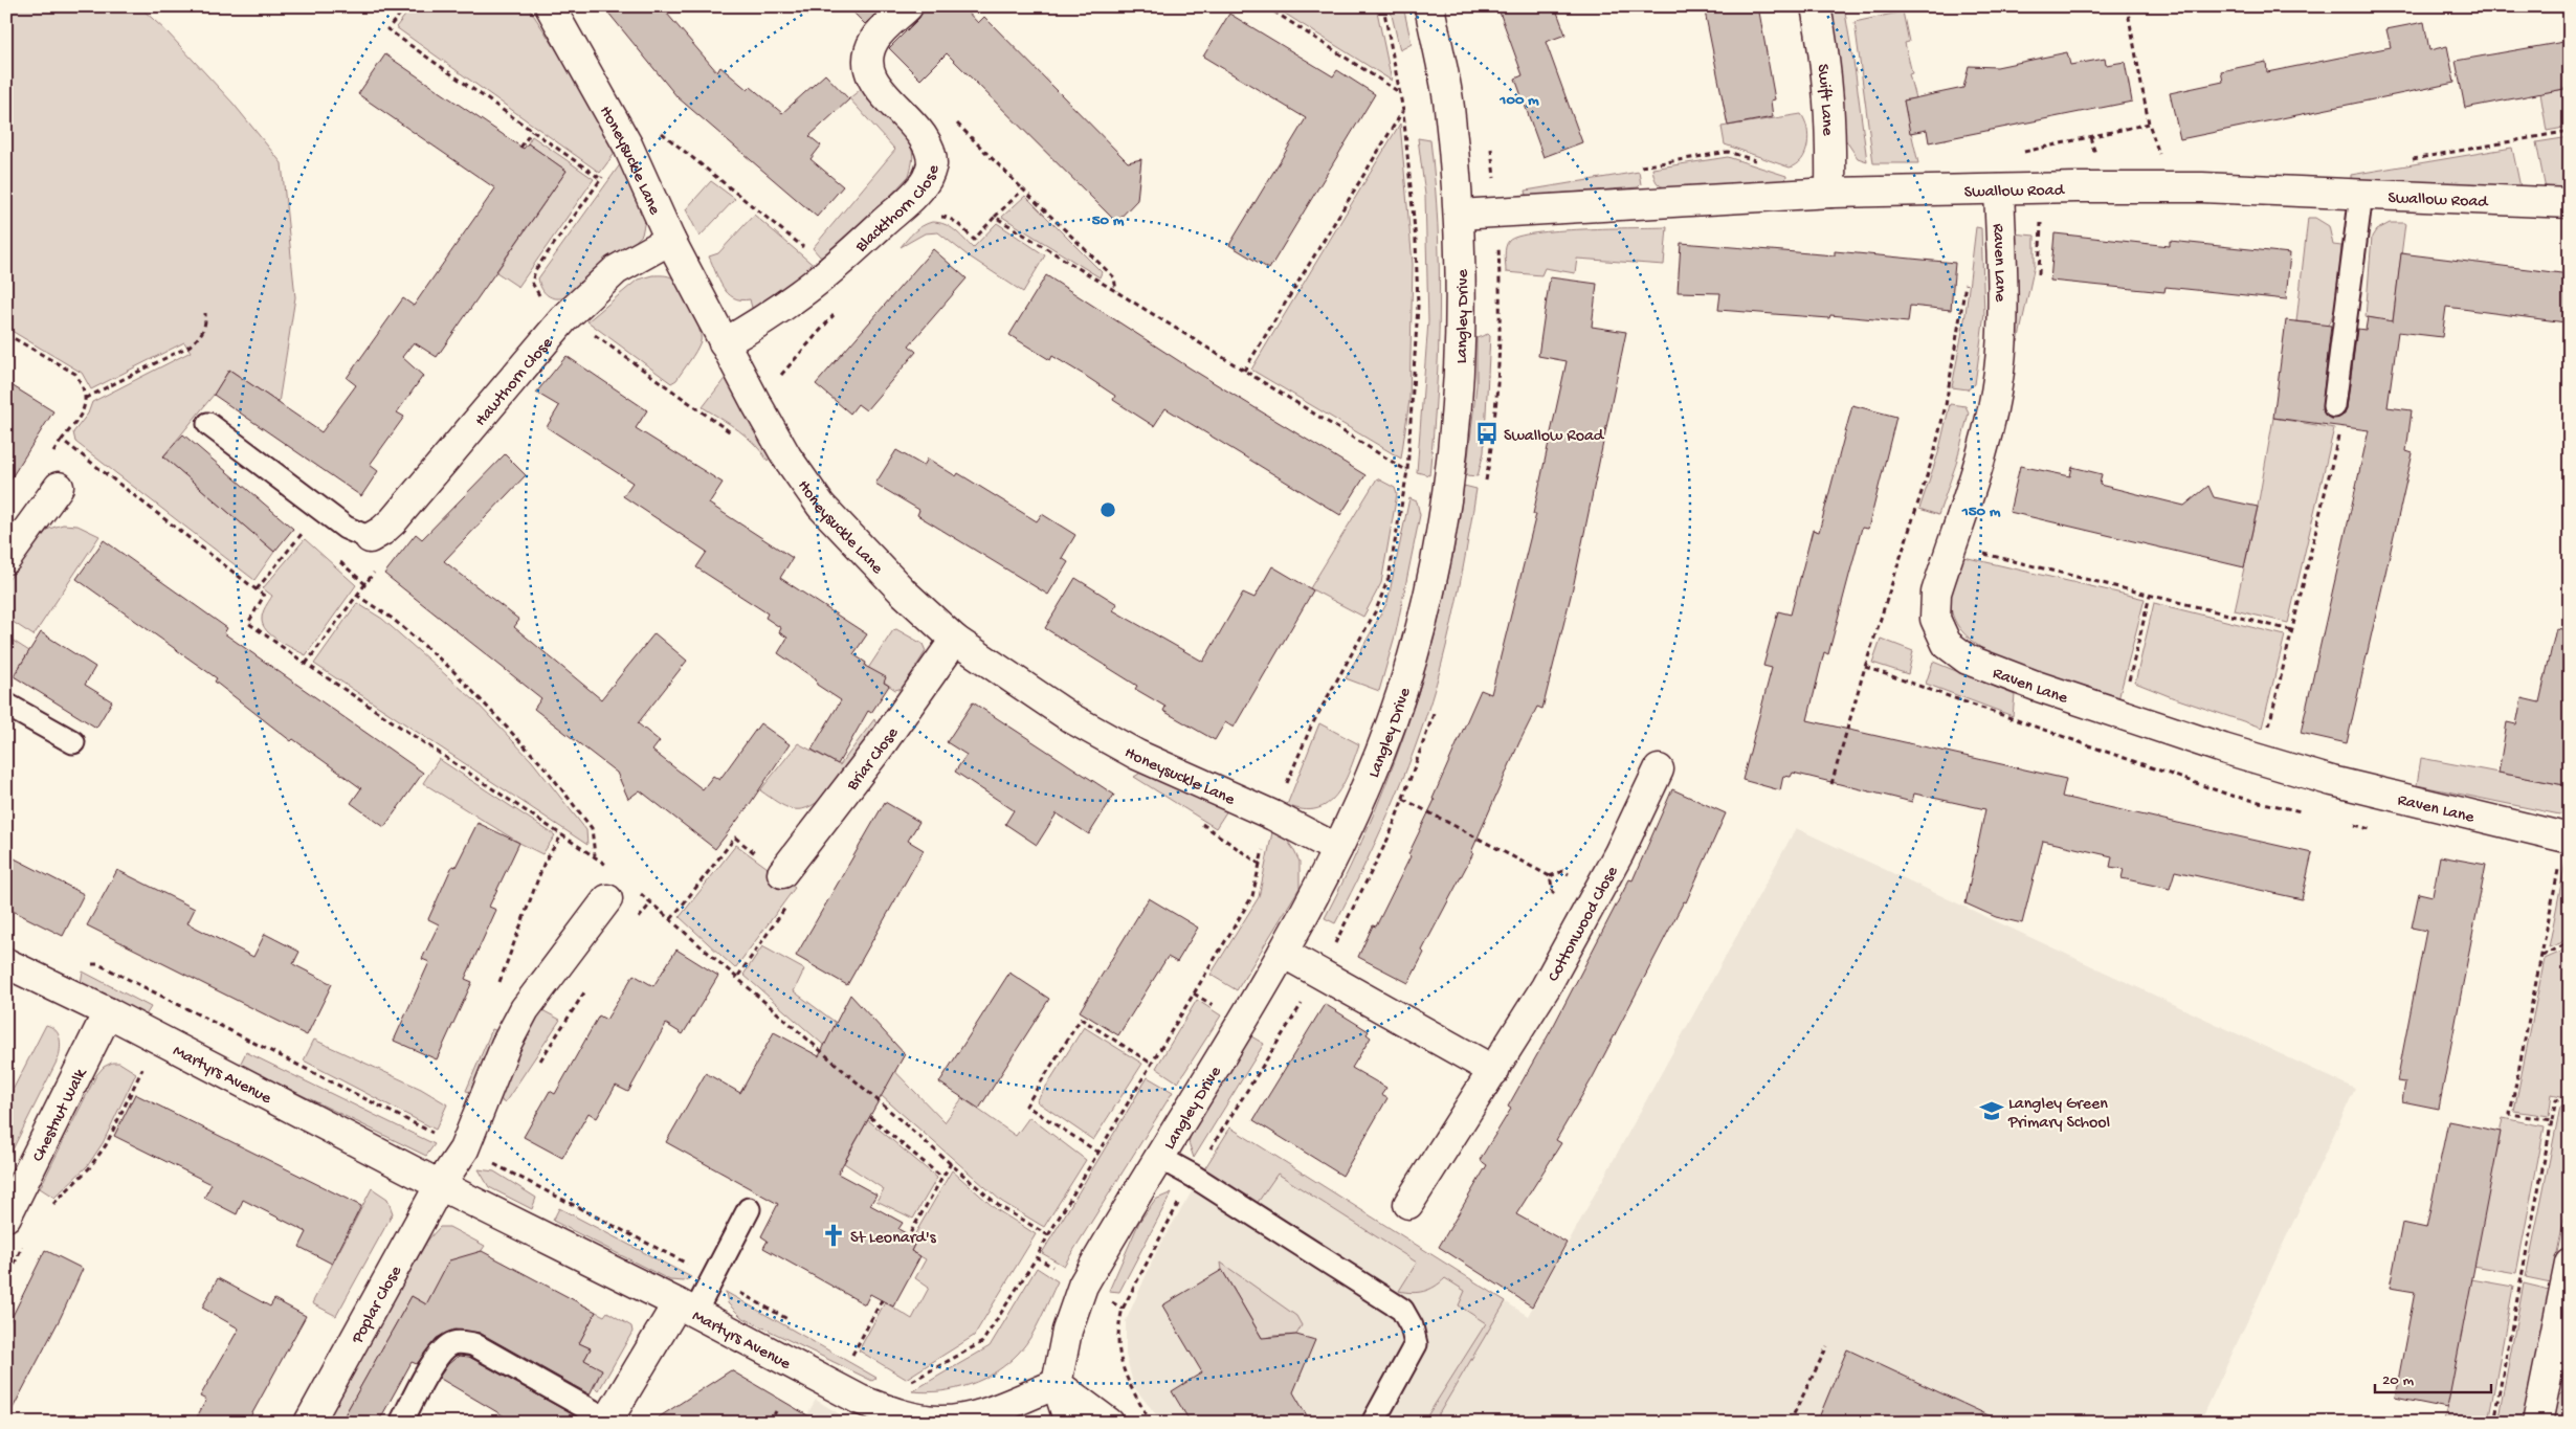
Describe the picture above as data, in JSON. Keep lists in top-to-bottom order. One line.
{"streets":{"street":["Swift Lane","Honeysuckle Lane","Swallow Road","Blackthorn Close","Raven Lane","Langley Drive","Hawthorn Close","Briar Close","Cottonwood Close","Martyrs Avenue","Chestnut Walk","Poplar Close"]},"crossings":[["Swift Lane","Swallow Road"],["Honeysuckle Lane","Blackthorn Close"],["Honeysuckle Lane","Langley Drive"],["Honeysuckle Lane","Hawthorn Close"],["Honeysuckle Lane","Briar Close"],["Swallow Road","Raven Lane"],["Swallow Road","Langley Drive"],["Langley Drive","Martyrs Avenue"],["Martyrs Avenue","Chestnut Walk"],["Martyrs Avenue","Poplar Close"]],"places":{"bus stop":["Swallow Road"],"school or university":["Langley Green Primary School"],"church":["St Leonard's"]},"scale_bar":"20 m","rings":["100 m","50 m","150 m"]}
